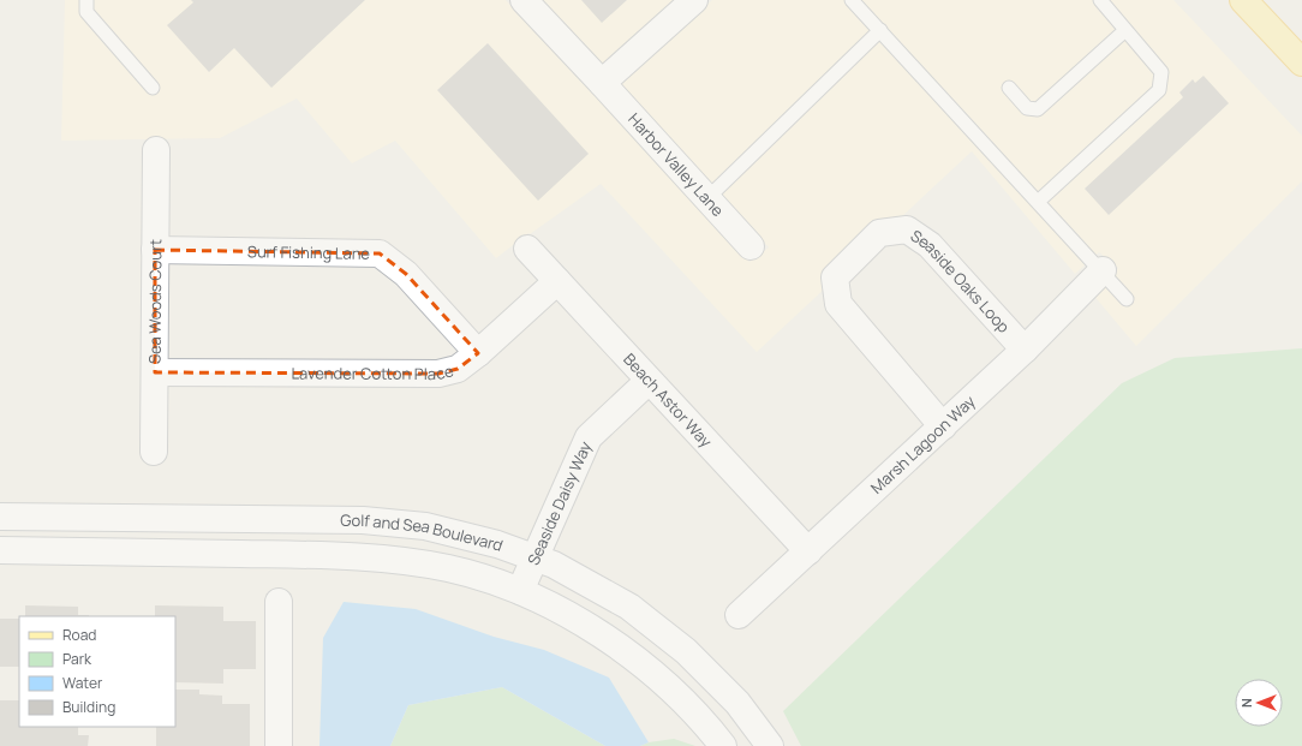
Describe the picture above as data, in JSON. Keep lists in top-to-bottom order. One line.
{"streets":{"street":["Harbor Valley Lane","Surf Fishing Lane","Seaside Oaks Loop","Sea Woods Court","Lavender Cotton Place","Beach Astor Way","Marsh Lagoon Way","Seaside Daisy Way","Golf and Sea Boulevard"]},"crossings":[["Surf Fishing Lane","Sea Woods Court"],["Surf Fishing Lane","Lavender Cotton Place"],["Seaside Oaks Loop","Marsh Lagoon Way"],["Sea Woods Court","Lavender Cotton Place"],["Lavender Cotton Place","Beach Astor Way"],["Beach Astor Way","Marsh Lagoon Way"],["Beach Astor Way","Seaside Daisy Way"],["Seaside Daisy Way","Golf and Sea Boulevard"]],"legend":["Road","Park","Water","Building"],"north":"left"}
